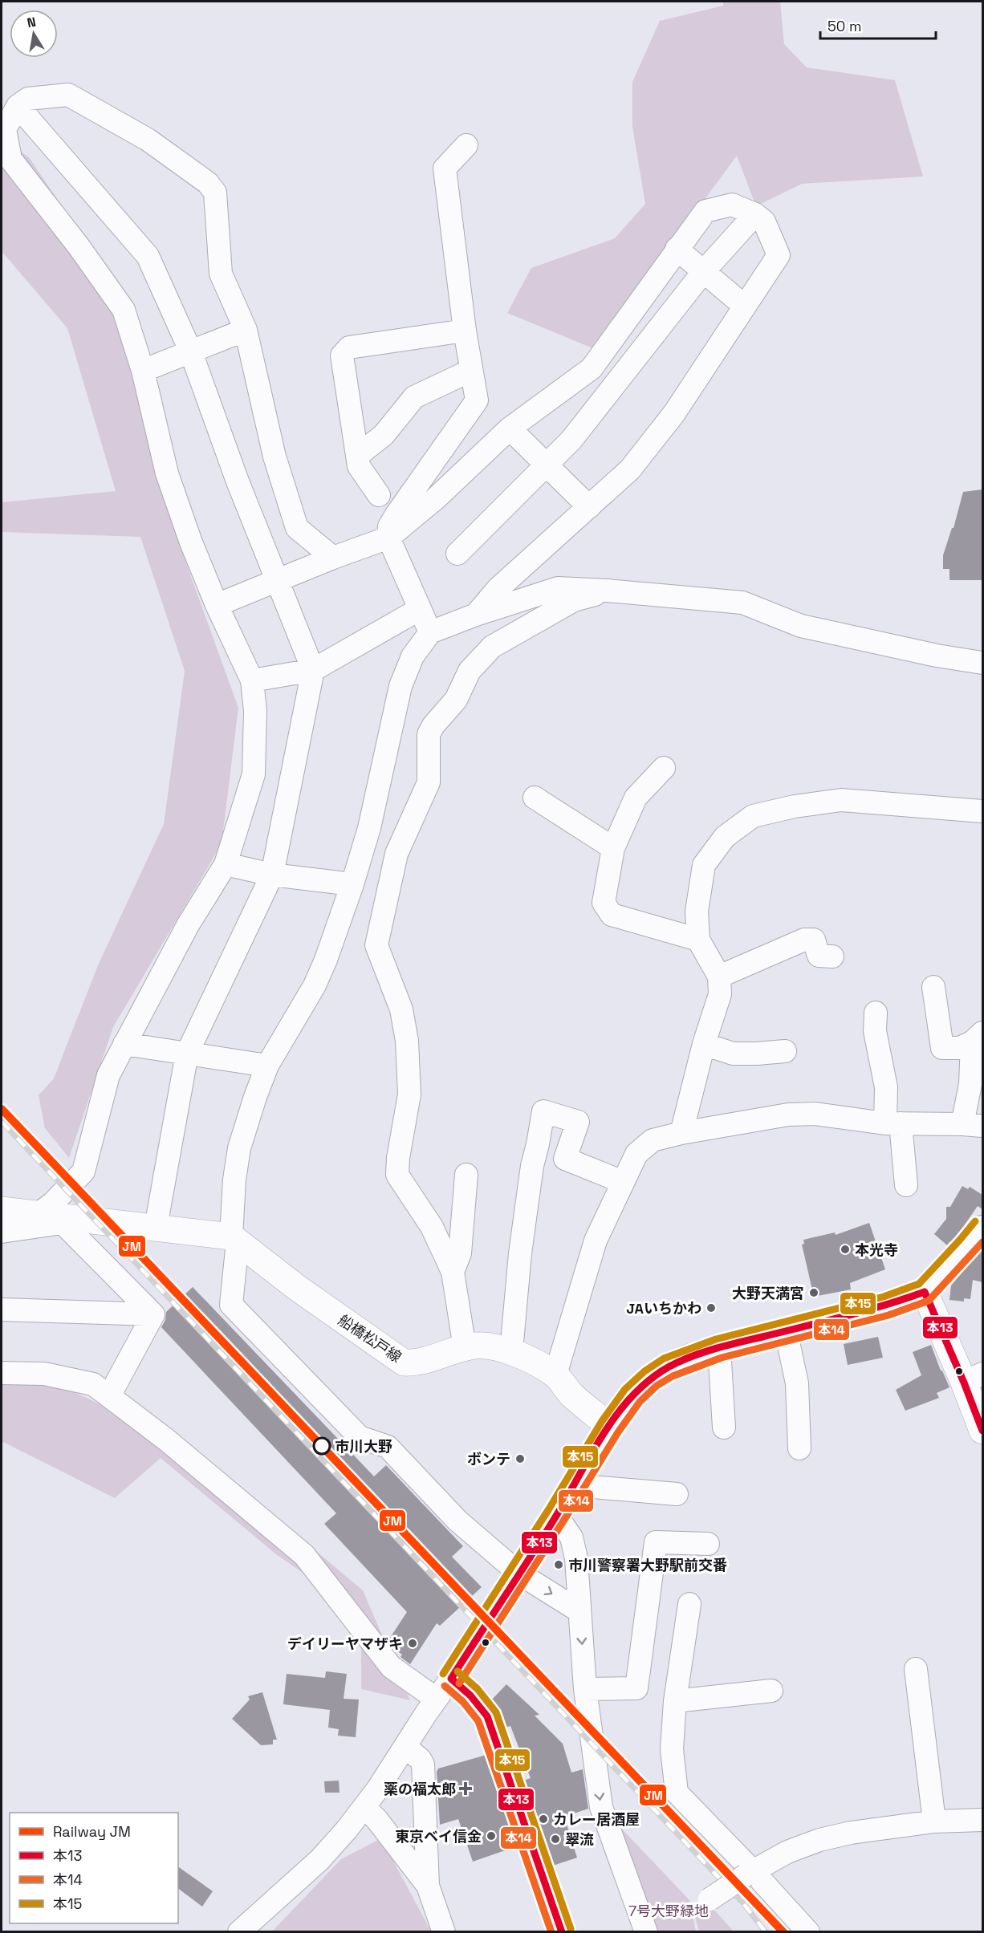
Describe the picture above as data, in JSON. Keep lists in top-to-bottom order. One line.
{"streets":{"main road":["船橋松戸線"]},"parks":["7号大野緑地"],"places":{"other":["本光寺","大野天満宮","JAいちかわ","市川大野","ボンテ","市川警察署大野駅前交番","デイリーヤマザキ","カレー居酒屋","東京ベイ信金","翠流"],"health":["薬の福太郎"]},"lines":["rail line JM","transit line 本15","transit line 本14","transit line 本13"],"legend":["Railway JM","本13","本14","本15"],"scale_bar":"50 m","north":"top"}
